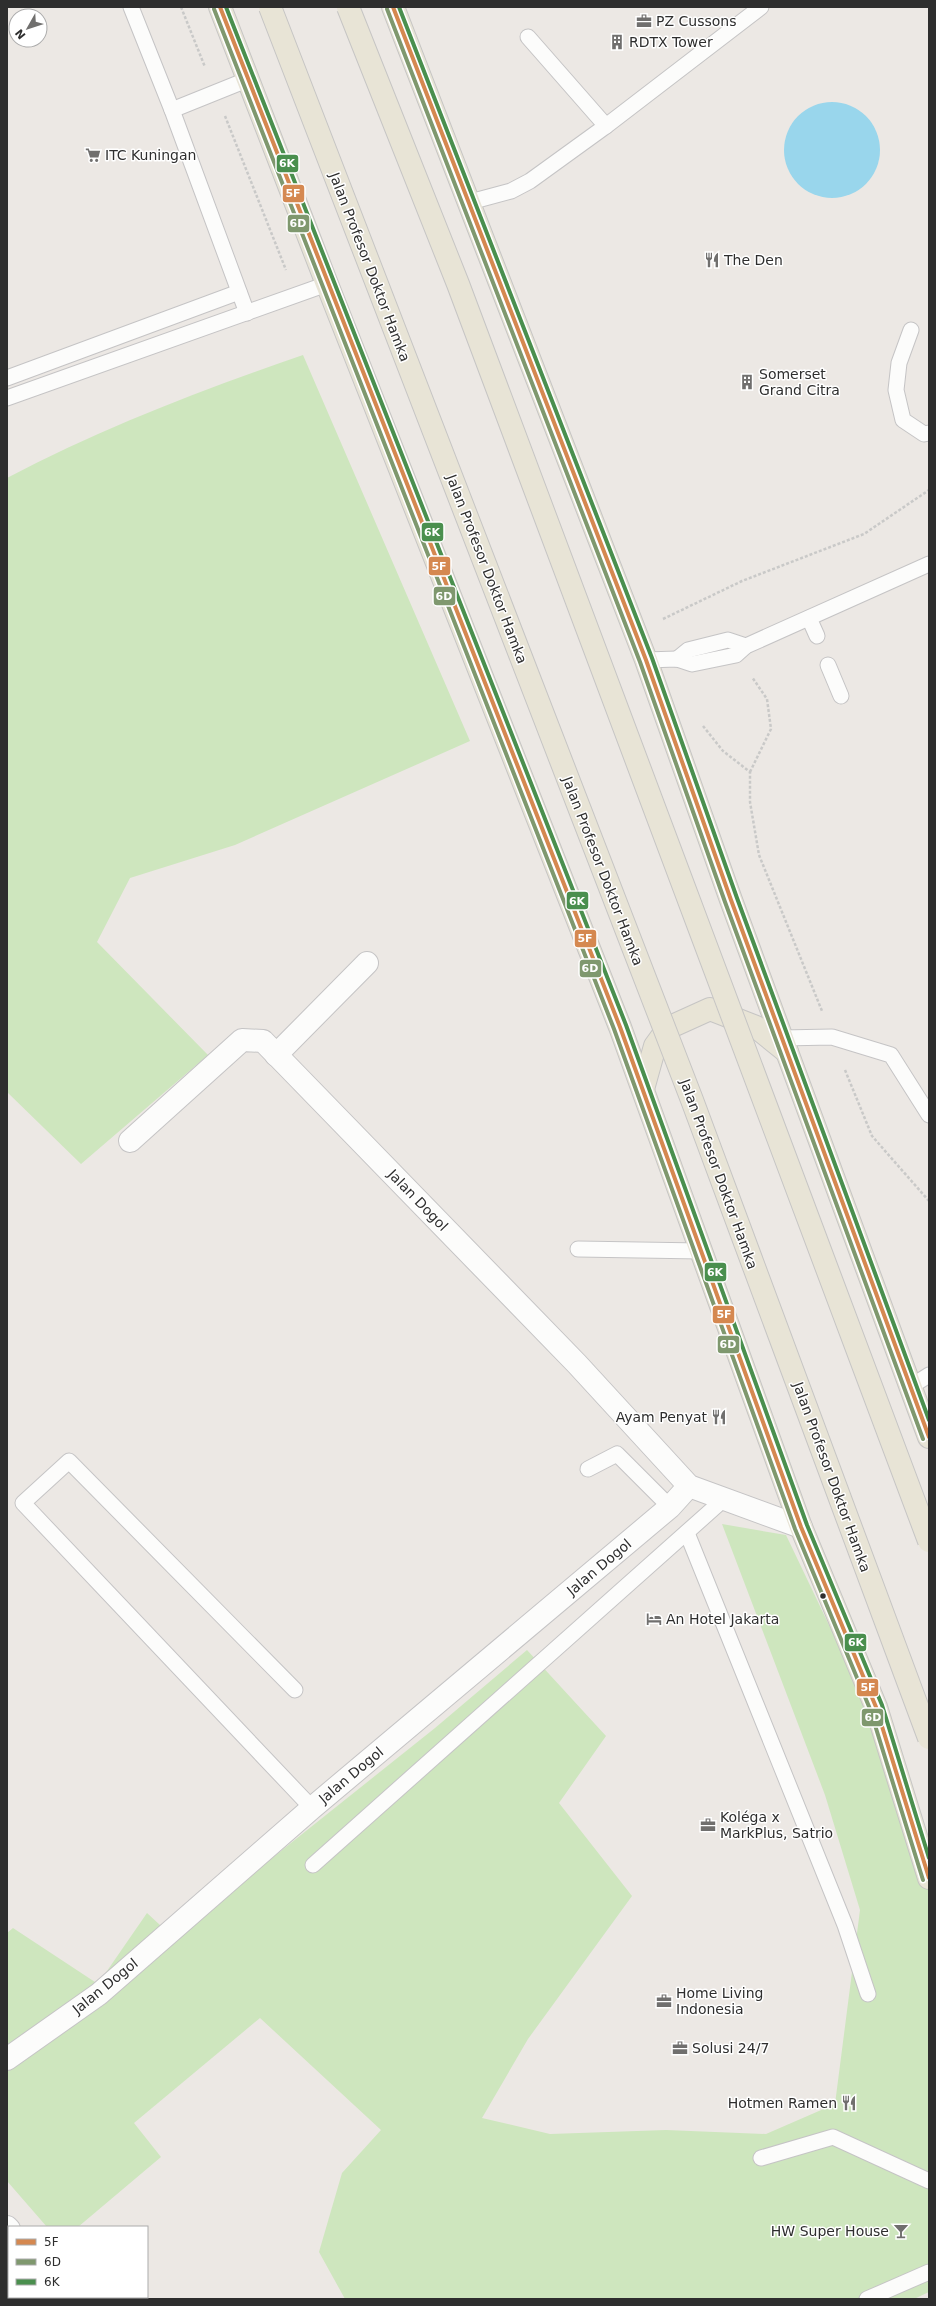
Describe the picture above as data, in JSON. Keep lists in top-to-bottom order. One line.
{"streets":{"main road":["Jalan Profesor Doktor Hamka"],"street":["Jalan Dogol"]},"places":{"office":["PZ Cussons","Koléga x MarkPlus, Satrio","Home Living Indonesia","Solusi 24/7"],"building":["RDTX Tower","Somerset Grand Citra"],"supermarket":["ITC Kuningan"],"restaurant":["The Den","Ayam Penyat","Hotmen Ramen"],"hotel":["An Hotel Jakarta"],"bar":["HW Super House"]},"lines":["transit line 5F","transit line 6K","transit line 6D"],"legend":["5F","6D","6K"],"north":"bottom left"}
